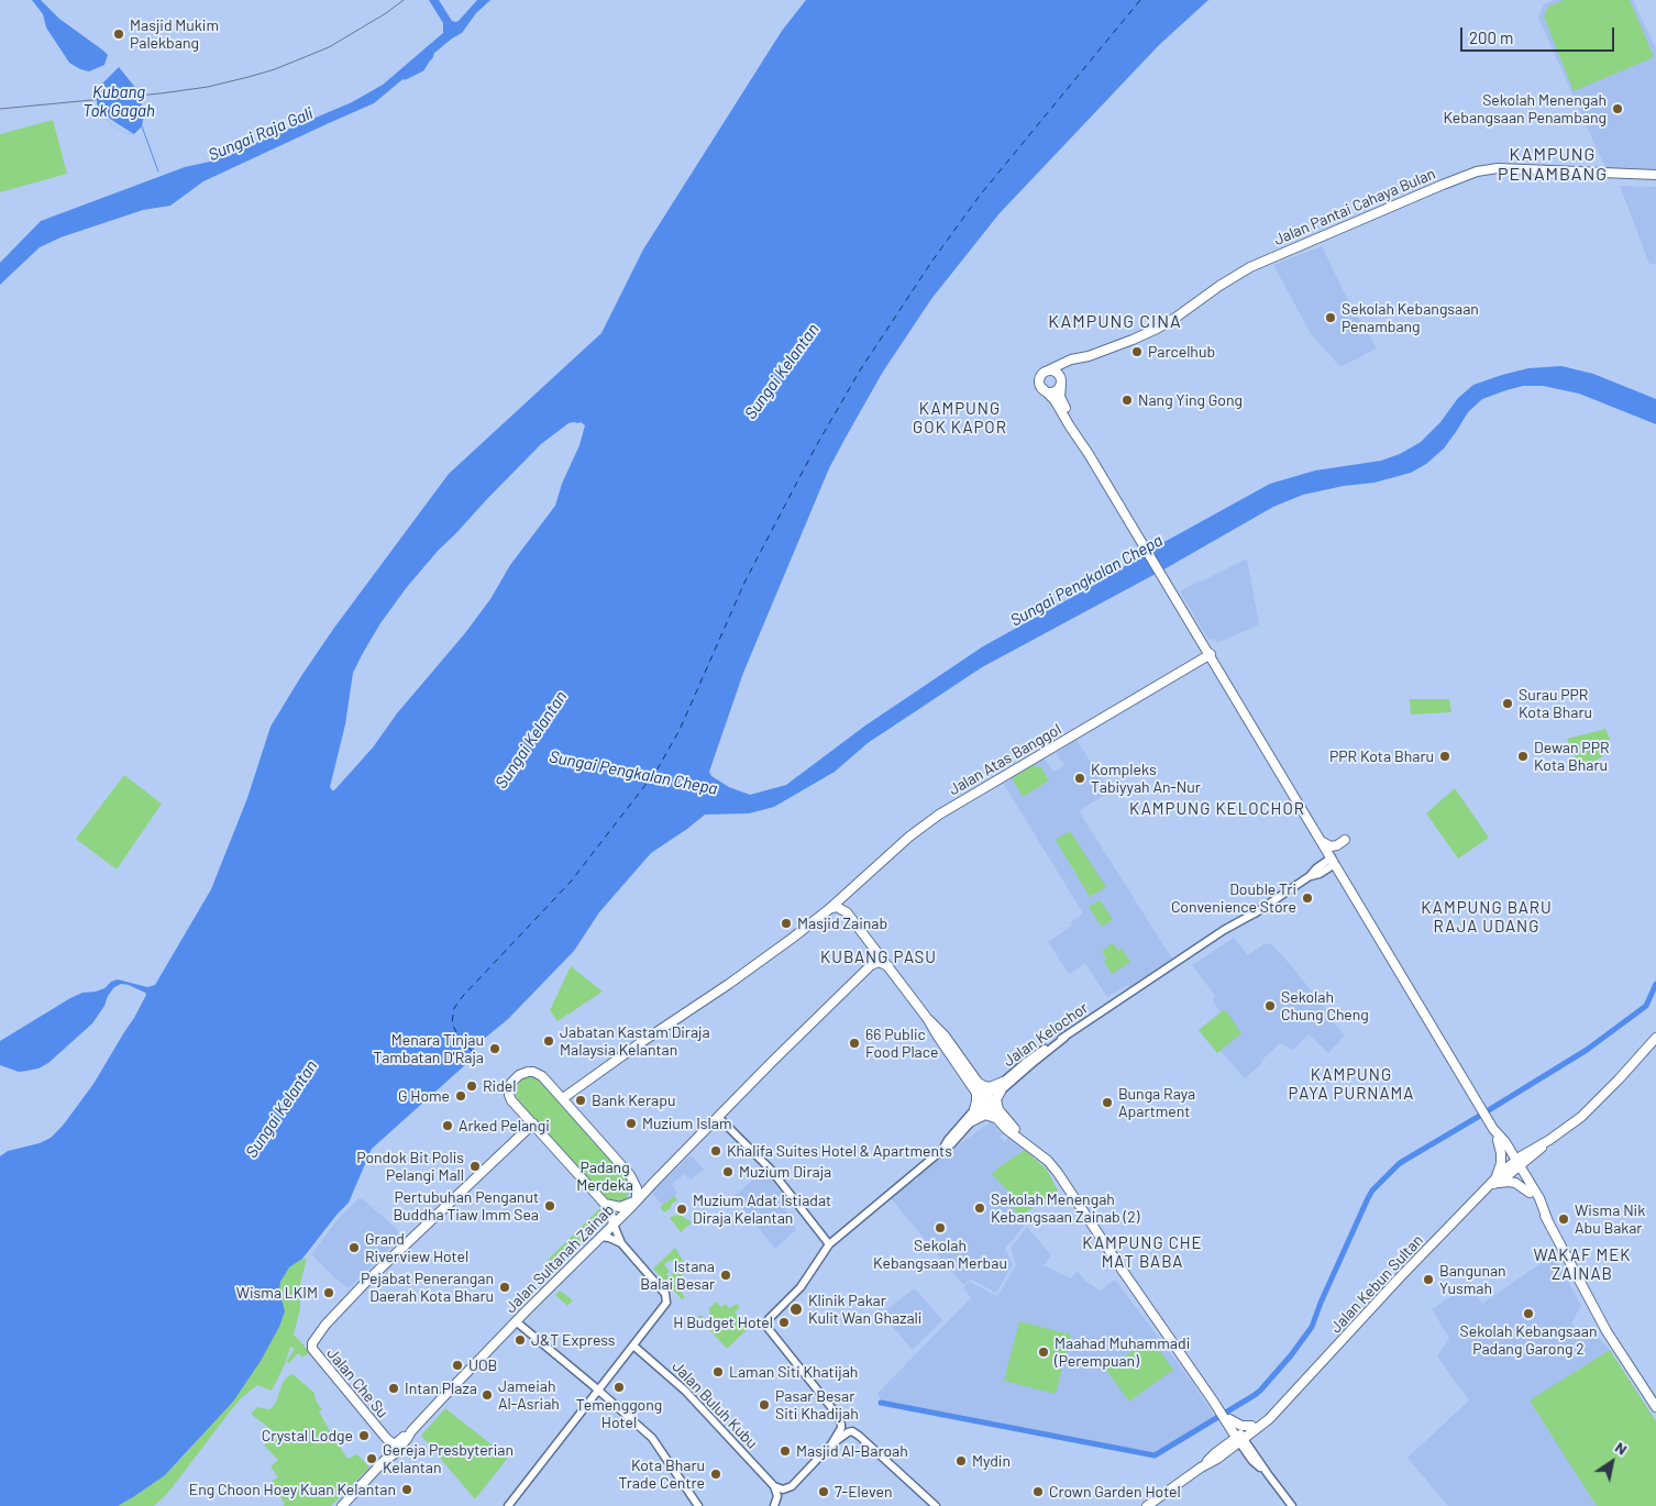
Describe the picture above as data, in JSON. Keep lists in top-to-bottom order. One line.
{"streets":{"main road":["Jalan Pantai Cahaya Bulan","Jalan Atas Banggol","Jalan Sultanah Zainab","Jalan Kebun Sultan","Jalan Che Su"],"street":["Jalan Kelochor","Jalan Buluh Kubu"]},"districts":["KAMPUNG PENAMBANG","KAMPUNG CINA","KAMPUNG GOK KAPOR","KAMPUNG KELOCHOR","KAMPUNG BARU RAJA UDANG","KUBANG PASU","KAMPUNG PAYA PURNAMA","KAMPUNG CHE MAT BABA","WAKAF MEK ZAINAB"],"water":["Kubang Tok Gagah","Sungai Raja Gali","Sungai Kelantan","Sungai Pengkalan Chepa"],"parks":["Padang Merdeka"],"places":["Masjid Mukim Palekbang","Sekolah Menengah Kebangsaan Penambang","Sekolah Kebangsaan Penambang","Parcelhub","Nang Ying Gong","Surau PPR Kota Bharu","PPR Kota Bharu","Dewan PPR Kota Bharu","Kompleks Tabiyyah An-Nur","Double Tri Convenience Store","Masjid Zainab","Sekolah Chung Cheng","Jabatan Kastam Diraja Malaysia Kelantan","66 Public Food Place","Menara Tinjau Tambatan D'Raja","Ridel","G Home","Bank Kerapu","Bunga Raya Apartment","Muzium Islam","Arked Pelangi","Khalifa Suites Hotel & Apartments","Pondok Bit Polis Pelangi Mall","Muzium Diraja","Pertubuhan Penganut Buddha Tiaw Imm Sea","Sekolah Menengah Kebangsaan Zainab (2)","Muzium Adat Istiadat Diraja Kelantan","Wisma Nik Abu Bakar","Sekolah Kebangsaan Merbau","Grand Riverview Hotel","Istana Balai Besar","Bangunan Yusmah","Pejabat Penerangan Daerah Kota Bharu","Wisma LKIM","Klinik Pakar Kulit Wan Ghazali","Sekolah Kebangsaan Padang Garong 2","H Budget Hotel","J&T Express","Maahad Muhammadi (Perempuan)","UOB","Laman Siti Khatijah","Temenggong Hotel","Intan Plaza","Jameiah Al-Asriah","Pasar Besar Siti Khadijah","Crystal Lodge","Masjid Al-Baroah","Gereja Presbyterian Kelantan","Mydin","Kota Bharu Trade Centre","Eng Choon Hoey Kuan Kelantan","7-Eleven","Crown Garden Hotel"],"scale_bar":"200 m","north":"top right"}
